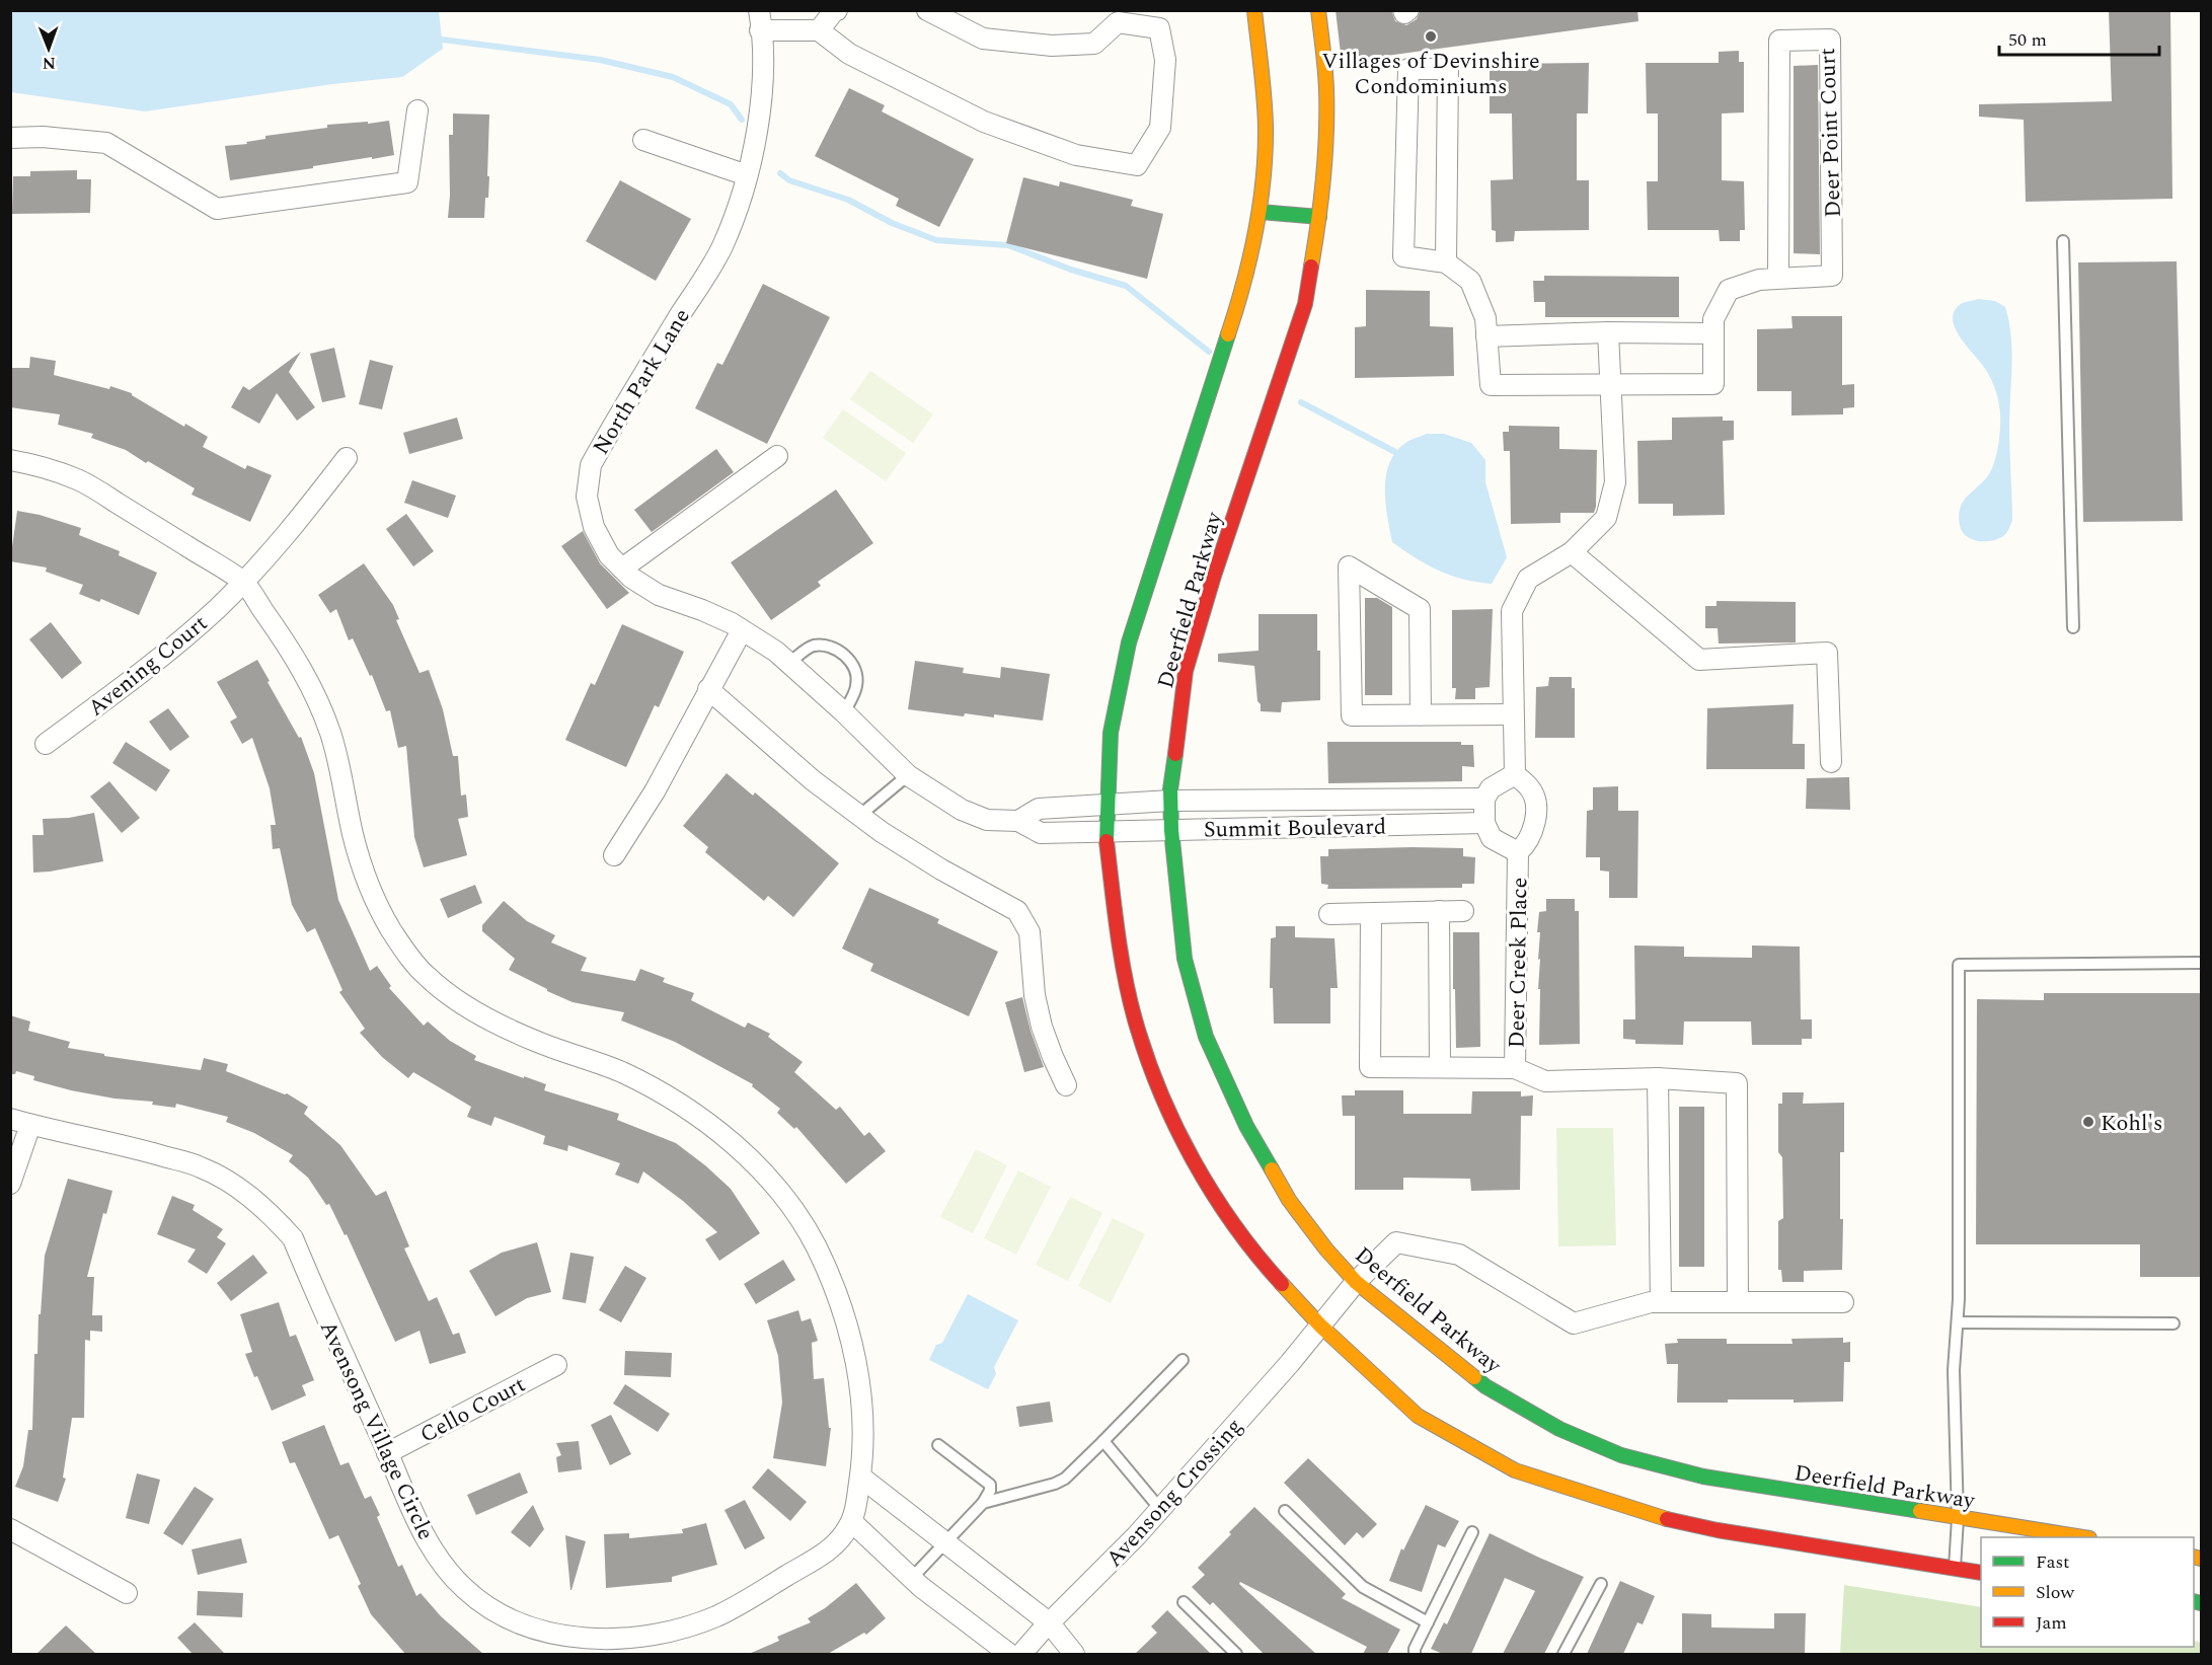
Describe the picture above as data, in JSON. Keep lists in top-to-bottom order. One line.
{"streets":{"main road":["Deerfield Parkway"],"street":["Deer Point Court","North Park Lane","Avening Court","Summit Boulevard","Deer Creek Place","Cello Court","Avensong Village Circle","Avensong Crossing"]},"crossings":[["North Park Lane","Deerfield Parkway"],["North Park Lane","Summit Boulevard"],["Deerfield Parkway","Summit Boulevard"],["Deerfield Parkway","Avensong Crossing"],["Avening Court","Avensong Village Circle"],["Summit Boulevard","Deer Creek Place"],["Cello Court","Avensong Village Circle"]],"places":["Villages of Devinshire Condominiums","Kohl's"],"legend":["Fast","Slow","Jam"],"scale_bar":"50 m","north":"bottom"}
